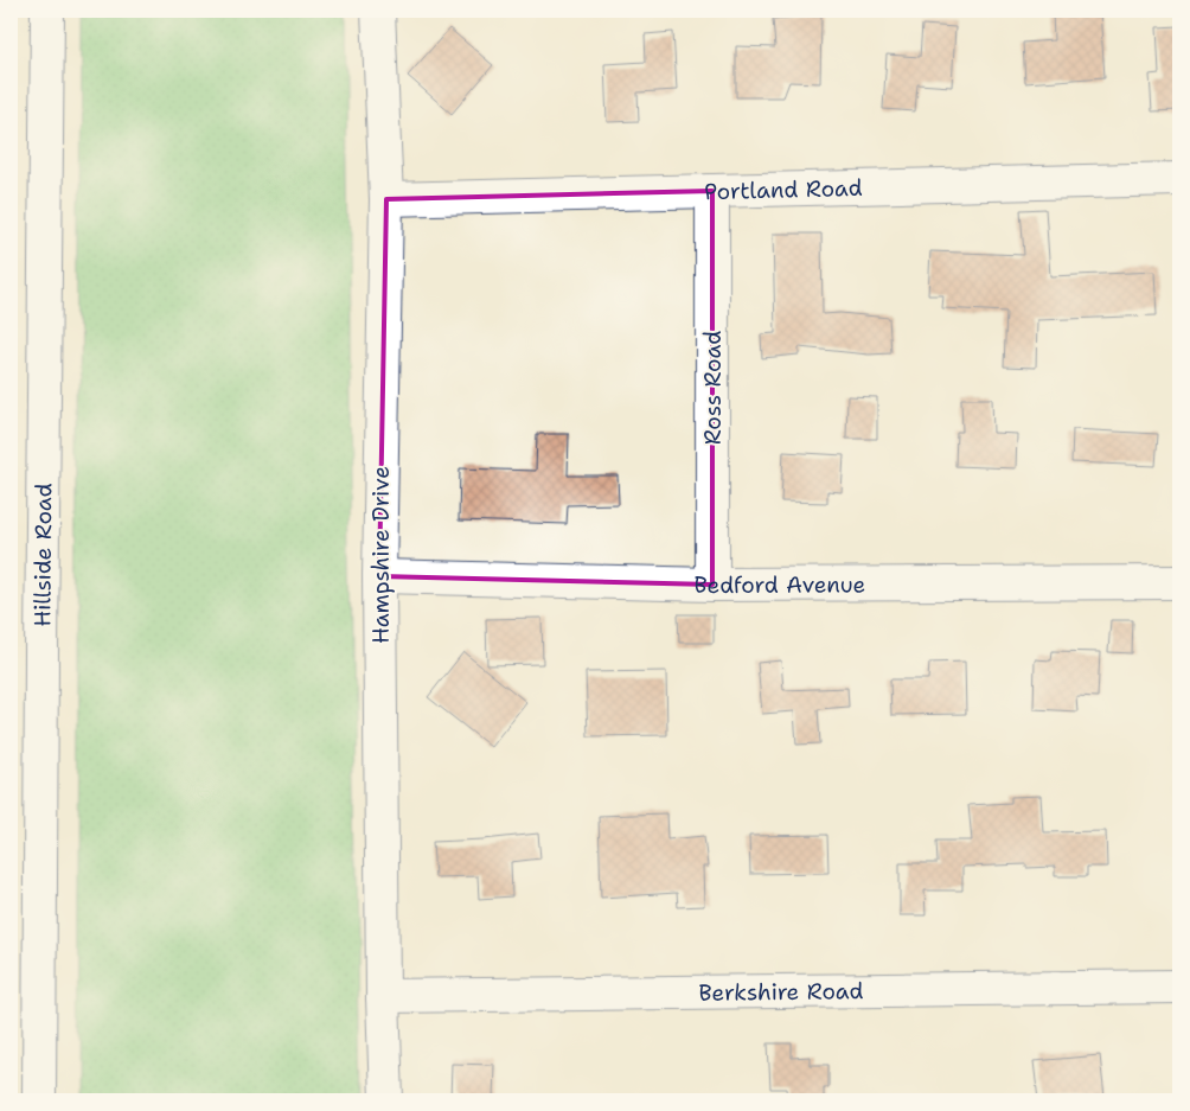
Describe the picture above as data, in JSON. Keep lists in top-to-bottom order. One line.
{"streets":{"street":["Portland Road","Ross Road","Hillside Road","Hampshire Drive","Bedford Avenue","Berkshire Road"]},"crossings":[["Portland Road","Ross Road"],["Portland Road","Hampshire Drive"],["Ross Road","Bedford Avenue"],["Hampshire Drive","Bedford Avenue"],["Hampshire Drive","Berkshire Road"]]}
